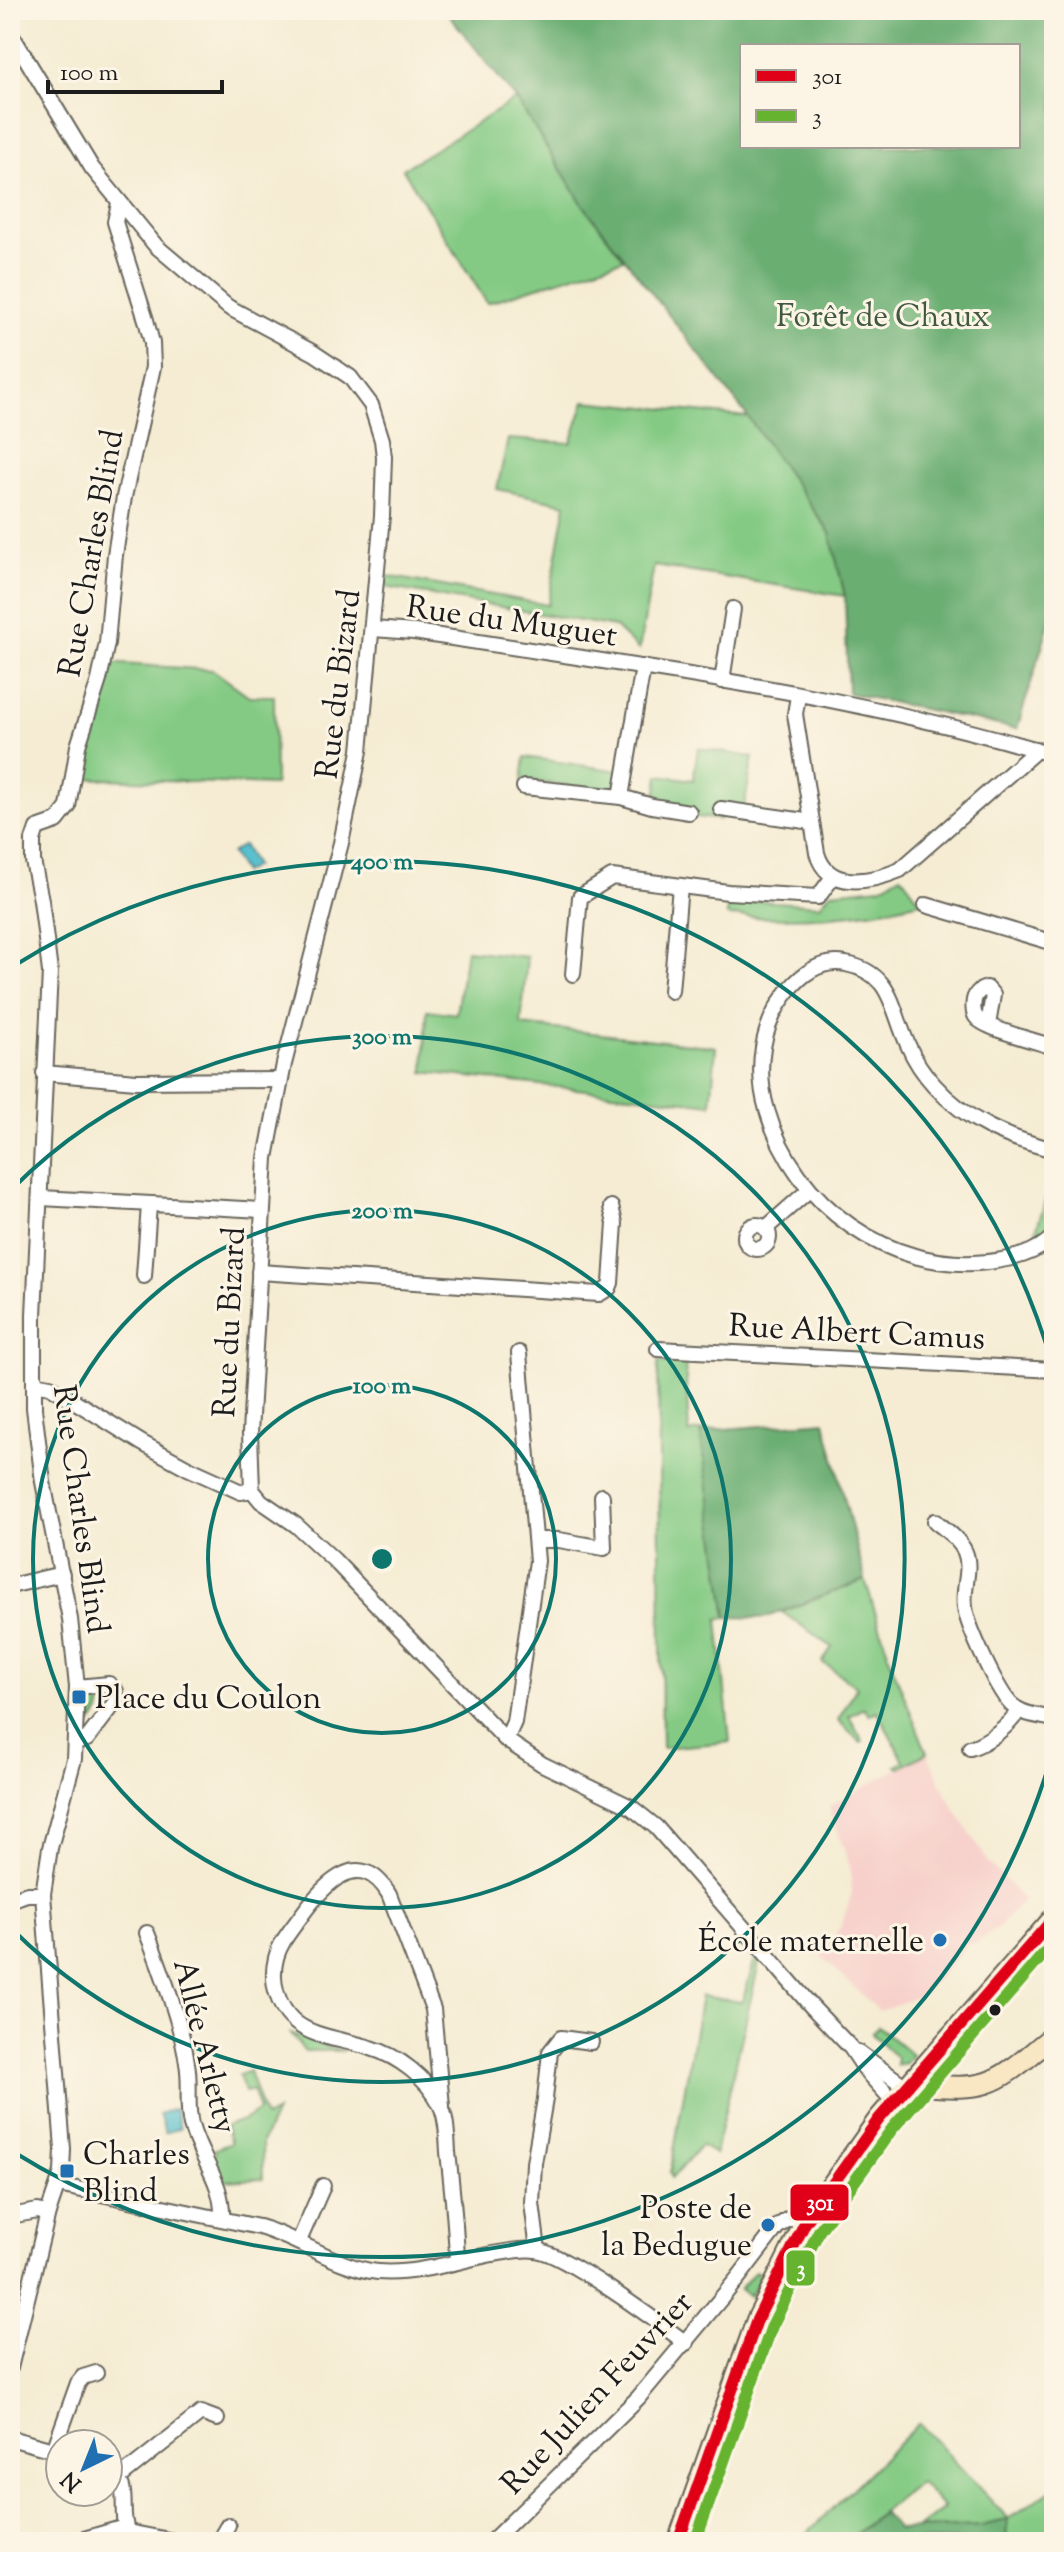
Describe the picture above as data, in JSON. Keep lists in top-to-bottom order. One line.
{"streets":{"street":["Rue Charles Blind","Rue du Muguet","Rue du Bizard","Rue Albert Camus","Allée Arletty","Rue Julien Feuvrier"]},"crossings":[["Rue Charles Blind","Rue du Bizard"],["Rue du Muguet","Rue du Bizard"]],"parks":["Forêt de Chaux"],"places":{"transit":["Place du Coulon","Charles Blind"],"other":["École maternelle","Poste de la Bedugue"]},"lines":["transit line 301","transit line 3"],"legend":["301","3"],"scale_bar":"100 m","north":"bottom left","rings":["400 m","300 m","200 m","100 m"]}
